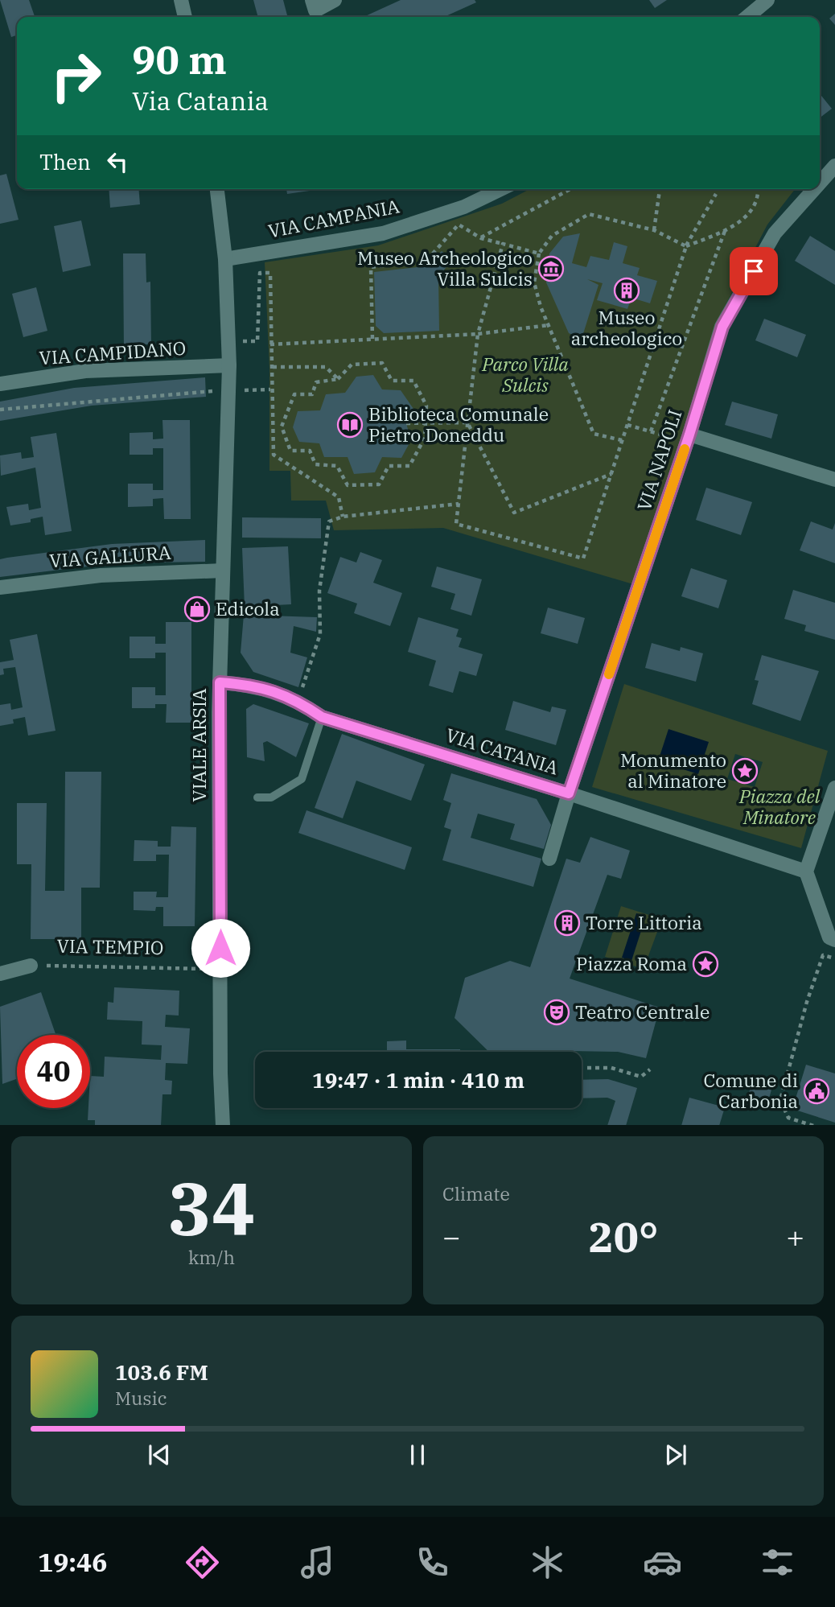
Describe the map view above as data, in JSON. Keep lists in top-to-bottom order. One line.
{"streets":{"street":["VIA CAMPANIA","VIA CAMPIDANO","VIA NAPOLI","VIA GALLURA","VIALE ARSIA","VIA CATANIA","VIA TEMPIO"]},"crossings":[["VIA CAMPANIA","VIALE ARSIA"],["VIA CAMPIDANO","VIALE ARSIA"],["VIA NAPOLI","VIA CATANIA"],["VIA GALLURA","VIALE ARSIA"],["VIALE ARSIA","VIA CATANIA"],["VIALE ARSIA","VIA TEMPIO"]],"parks":["Parco Villa Sulcis","Piazza del Minatore"],"places":{"museum":["Museo Archeologico Villa Sulcis"],"building":["Museo archeologico","Torre Littoria"],"library":["Biblioteca Comunale Pietro Doneddu"],"shop":["Edicola"],"place":["Monumento al Minatore","Piazza Roma"],"theatre":["Teatro Centrale"],"public building":["Comune di Carbonia"]},"page":{"turn":["90 m","Via Catania"],"then":"Then","limit":"40","trip":"19:47 · 1 min · 410 m","tile":[["34","km/h"],"Climate"],"heat":["−","20°","+"],"song":["103.6 FM","Music"],"tabs":"19:46"}}
